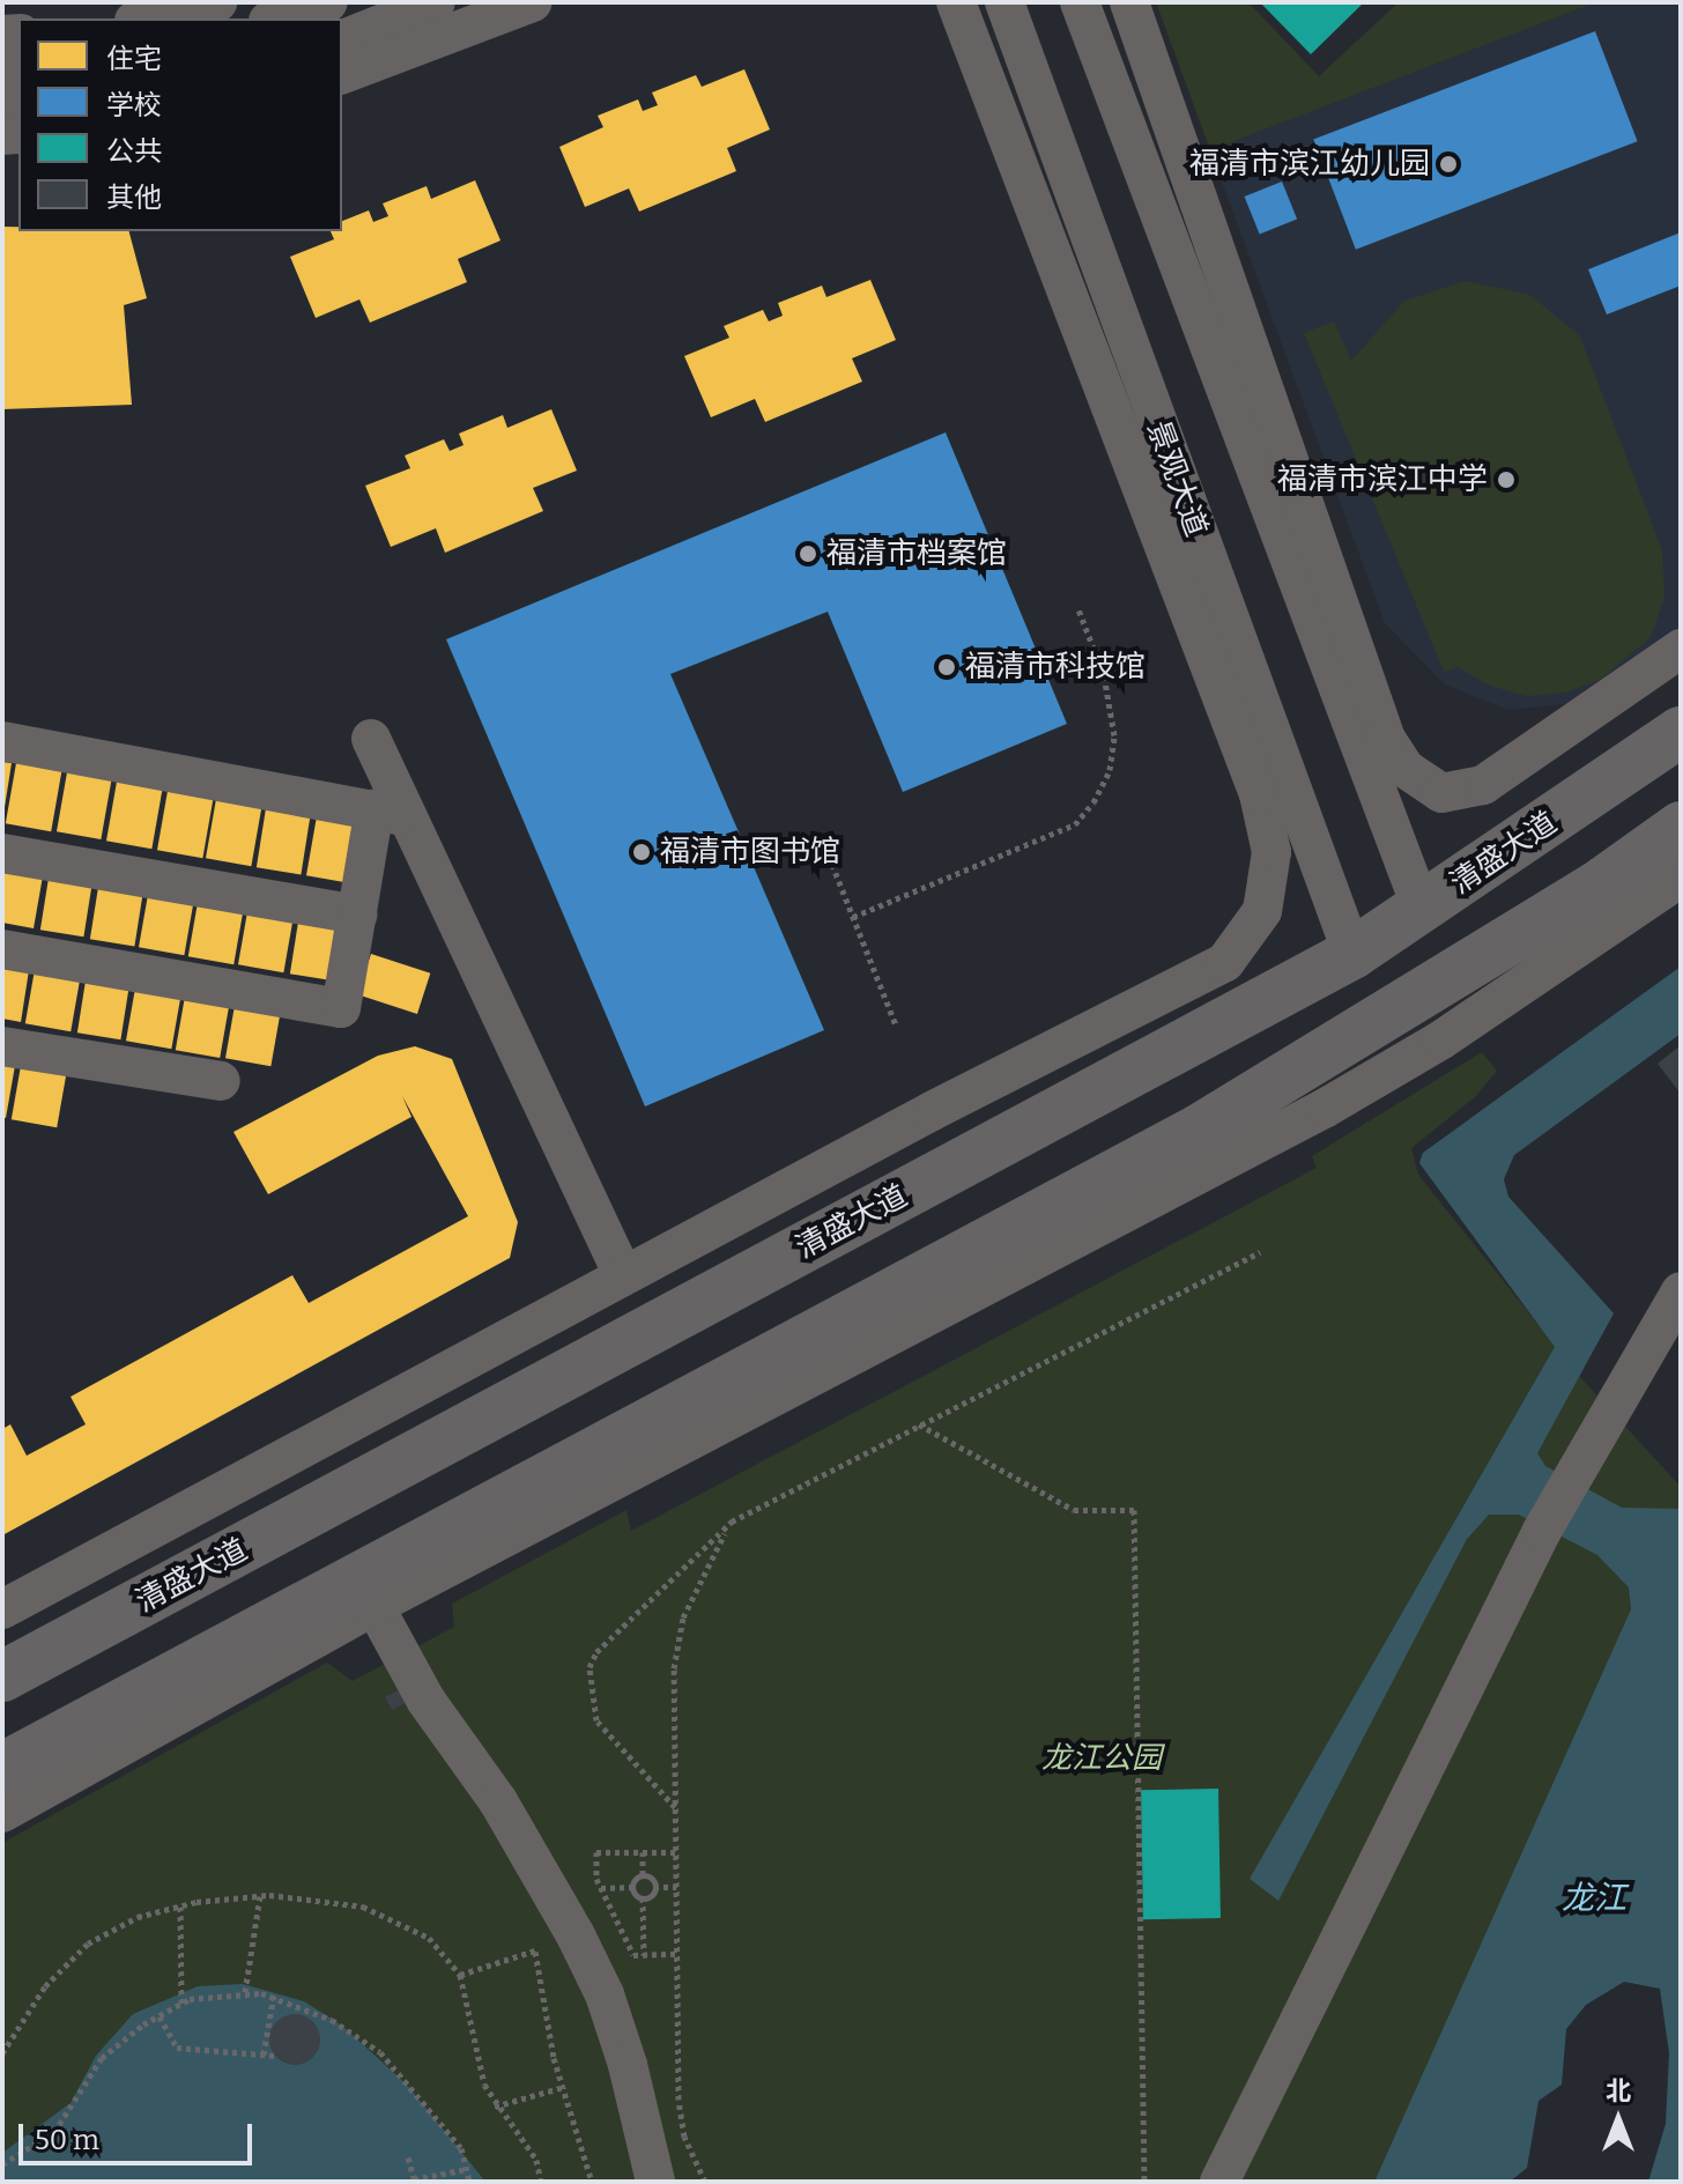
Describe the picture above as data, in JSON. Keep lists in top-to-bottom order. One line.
{"streets":{"main road":["清盛大道"],"street":["景观大道"]},"crossings":[["景观大道","清盛大道"]],"water":["龙江"],"parks":["龙江公园"],"places":["福清市滨江幼儿园","福清市滨江中学","福清市档案馆","福清市科技馆","福清市图书馆"],"legend":["住宅","学校","公共","其他"],"scale_bar":"50 m","north":"top"}
